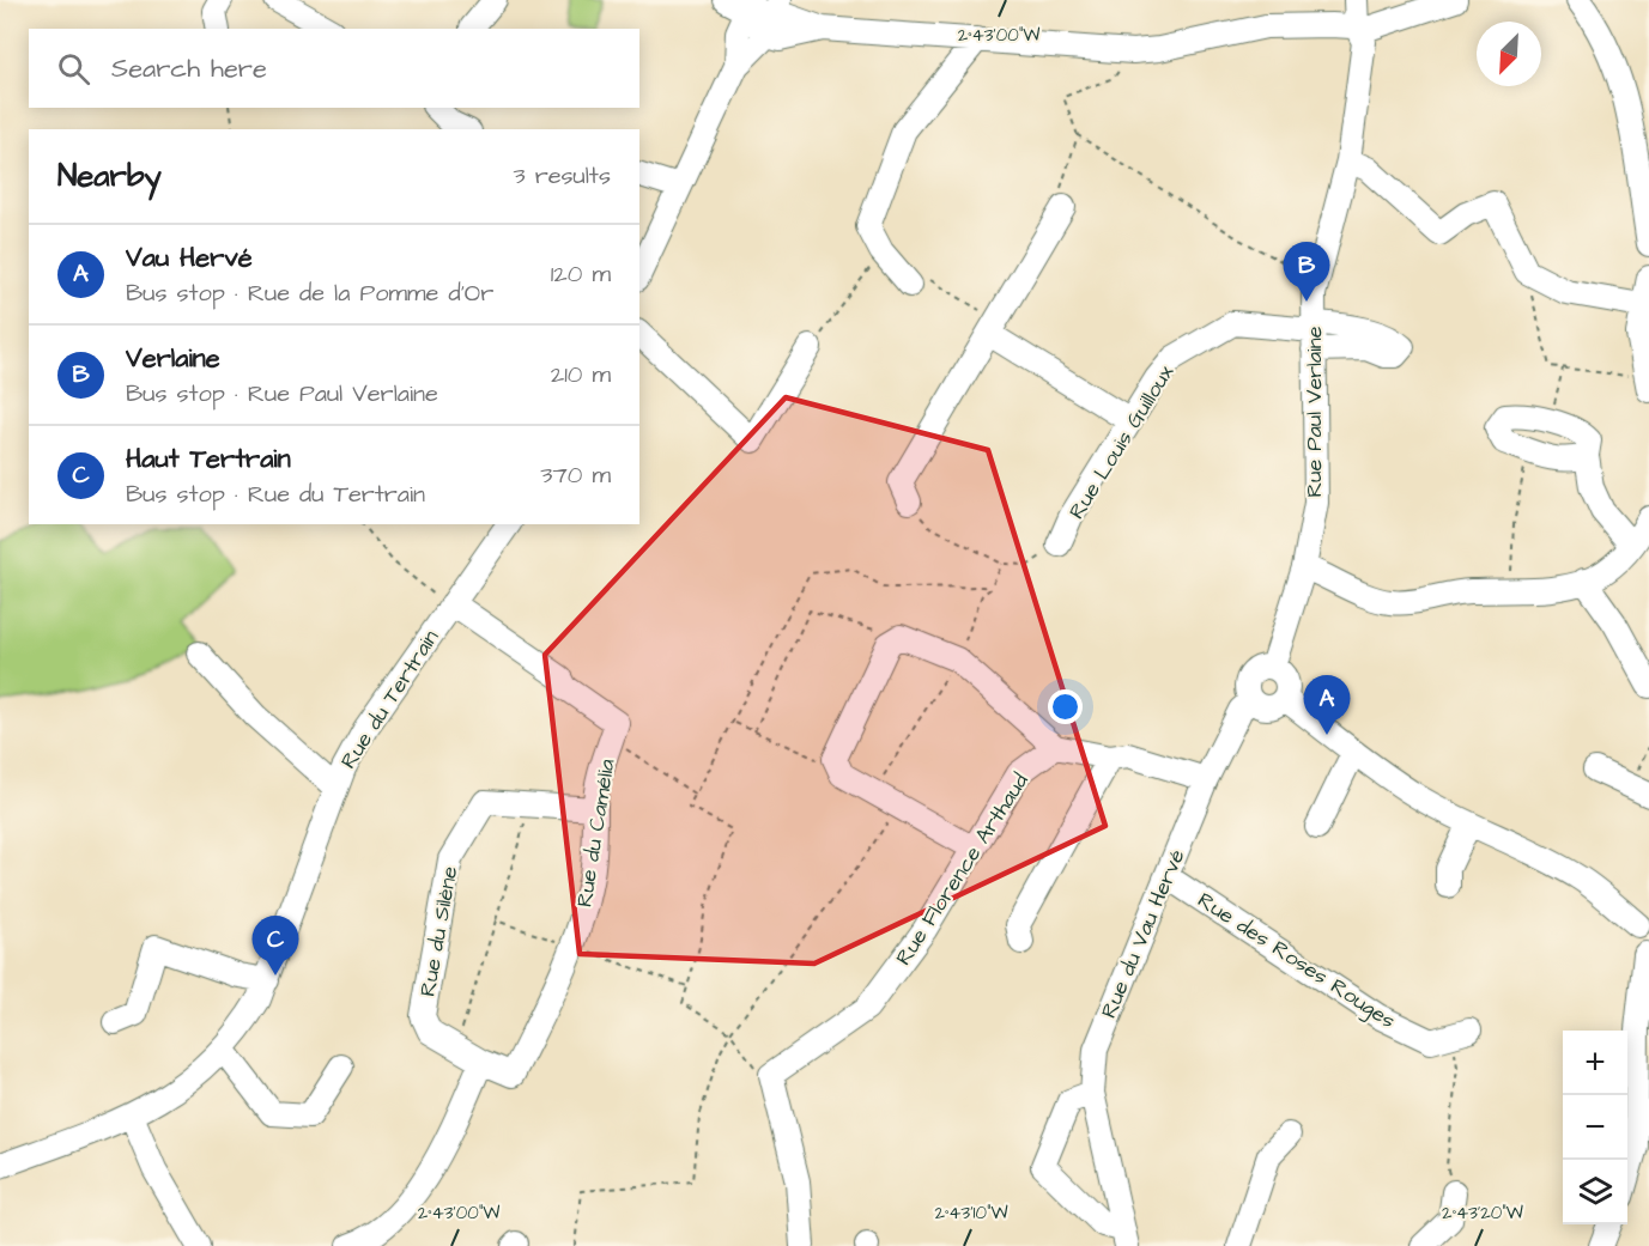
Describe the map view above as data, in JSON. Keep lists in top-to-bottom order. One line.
{"streets":{"street":["Rue Paul Verlaine","Rue Louis Guilloux","Rue du Tertrain","Rue du Camélia","Rue Florence Arthaud","Rue du Silène","Rue du Vau Hervé","Rue des Roses Rouges"]},"crossings":[["Rue Paul Verlaine","Rue Louis Guilloux"],["Rue Paul Verlaine","Rue du Vau Hervé"],["Rue du Tertrain","Rue du Camélia"],["Rue du Camélia","Rue du Silène"],["Rue du Vau Hervé","Rue des Roses Rouges"]],"north":"bottom left","page":{"search":"Search here","heading":["Nearby","3 results"],"list":[{"mark":"A","name":"Vau Hervé","note":"Bus stop · Rue de la Pomme d'Or","value":"120 m"},{"mark":"B","name":"Verlaine","note":"Bus stop · Rue Paul Verlaine","value":"210 m"},{"mark":"C","name":"Haut Tertrain","note":"Bus stop · Rue du Tertrain","value":"370 m"}],"pins":["B","A","C"],"map_buttons":["+","−"]},"coordinates":["2°43'00\"W","2°43'10\"W","2°43'20\"W"]}
